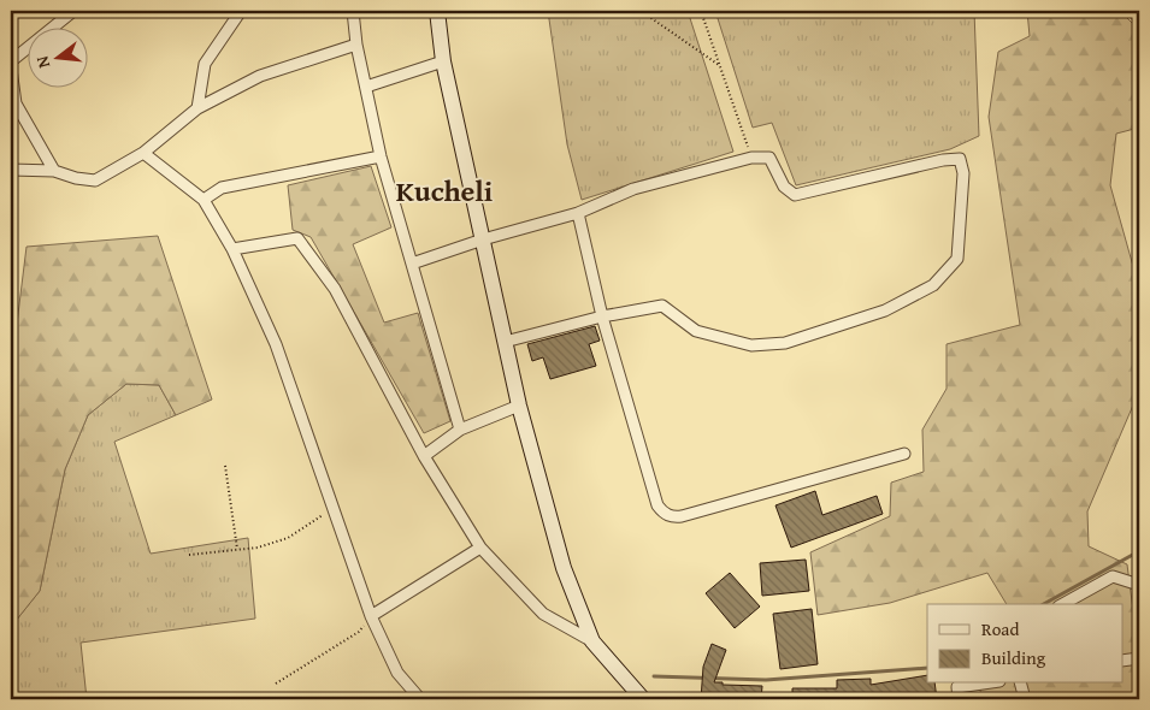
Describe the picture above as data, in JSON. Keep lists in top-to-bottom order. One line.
{"districts":["Kucheli"],"legend":["Road","Building"],"north":"left"}
